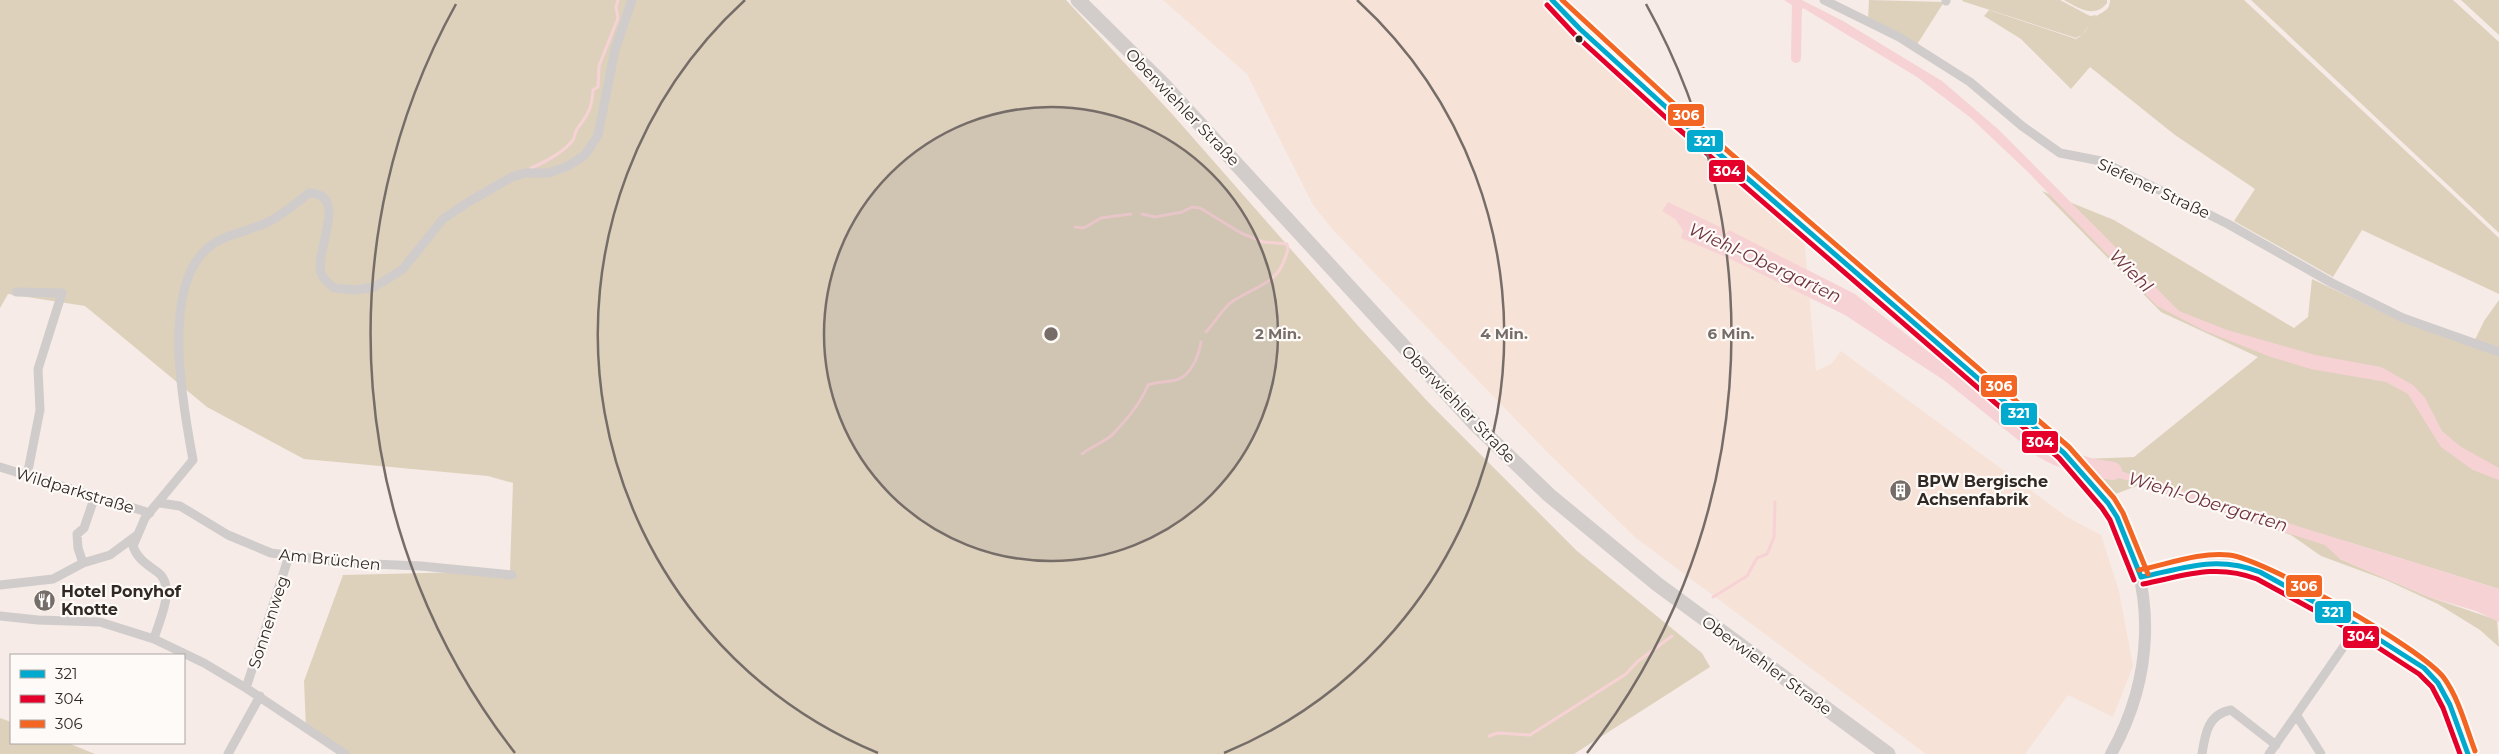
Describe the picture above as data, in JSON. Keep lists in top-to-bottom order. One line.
{"streets":{"main road":["Oberwiehler Straße"],"street":["Siefener Straße","Wildparkstraße","Am Brüchen","Sonnenweg"]},"crossings":[["Am Brüchen","Sonnenweg"]],"water":["Wiehl-Obergarten","Wiehl"],"places":{"building":["BPW Bergische Achsenfabrik"],"restaurant":["Hotel Ponyhof Knotte"]},"lines":["transit line 321","transit line 306","transit line 304"],"legend":["321","304","306"],"rings":["2 Min.","4 Min.","6 Min."]}
